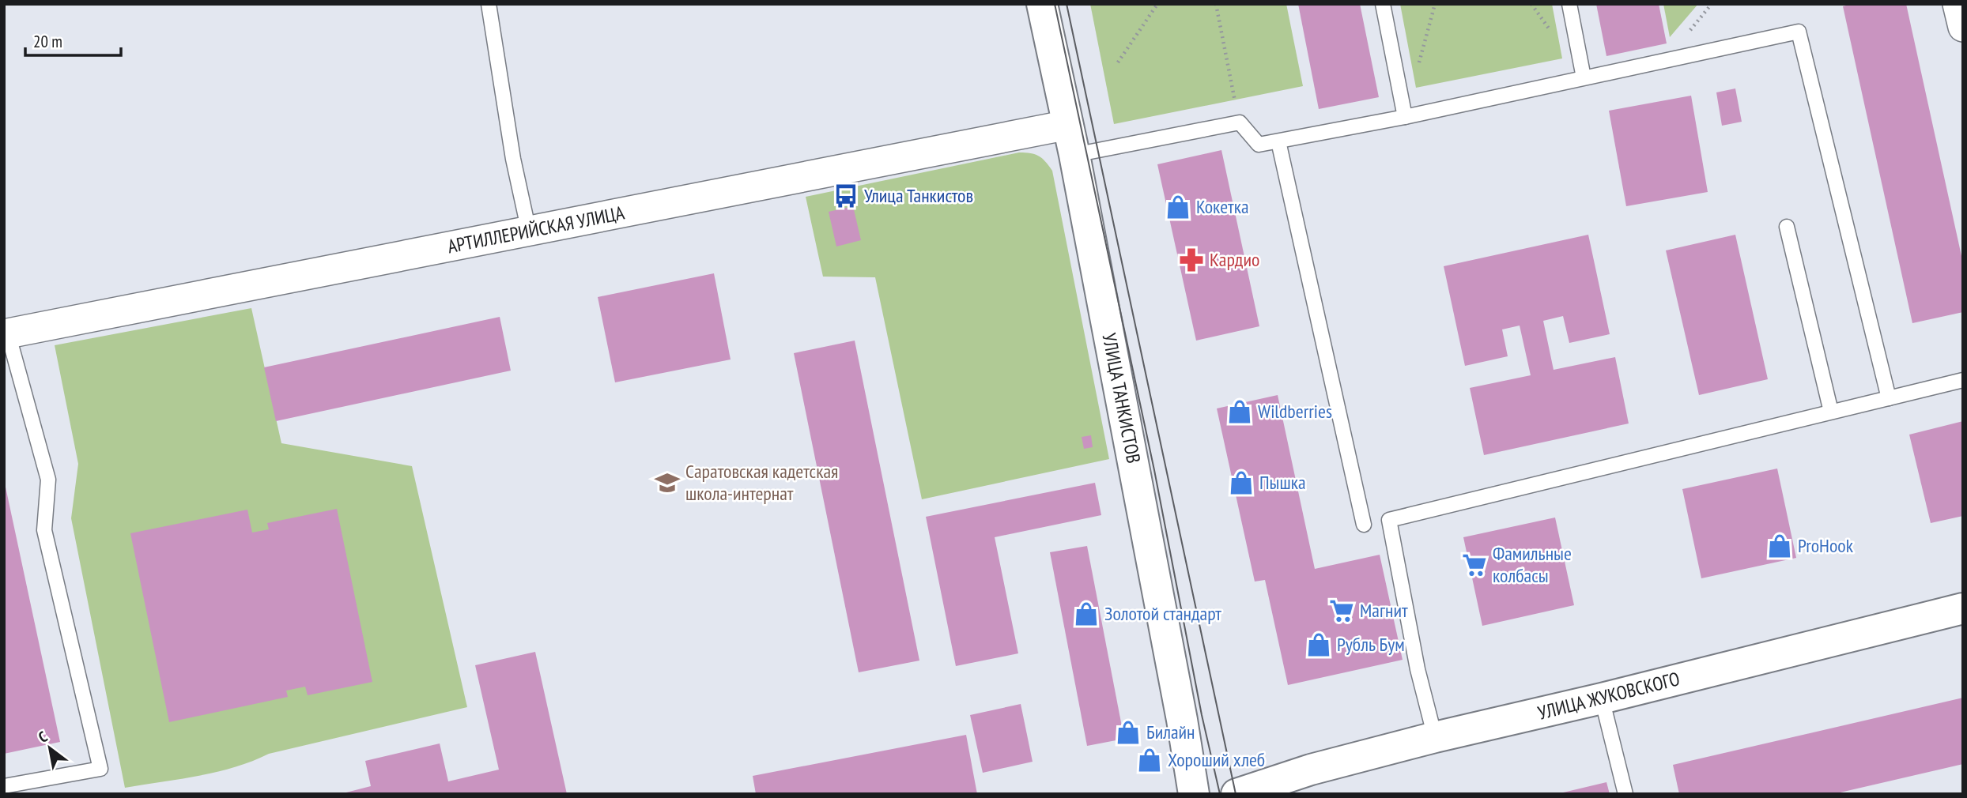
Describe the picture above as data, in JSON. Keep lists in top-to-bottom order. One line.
{"streets":{"main road":["УЛИЦА ТАНКИСТОВ","УЛИЦА ЖУКОВСКОГО"],"street":["АРТИЛЛЕРИЙСКАЯ УЛИЦА"]},"crossings":[["АРТИЛЛЕРИЙСКАЯ УЛИЦА","УЛИЦА ТАНКИСТОВ"]],"places":{"bus stop":["Улица Танкистов"],"shop":["Кокетка","Wildberries","Пышка","ProHook","Золотой стандарт","Рубль Бум","Билайн","Хороший хлеб"],"pharmacy":["Кардио"],"school or university":["Саратовская кадетская школа-интернат"],"supermarket":["Фамильные колбасы","Магнит"]},"scale_bar":"20 m","north":"top left"}
